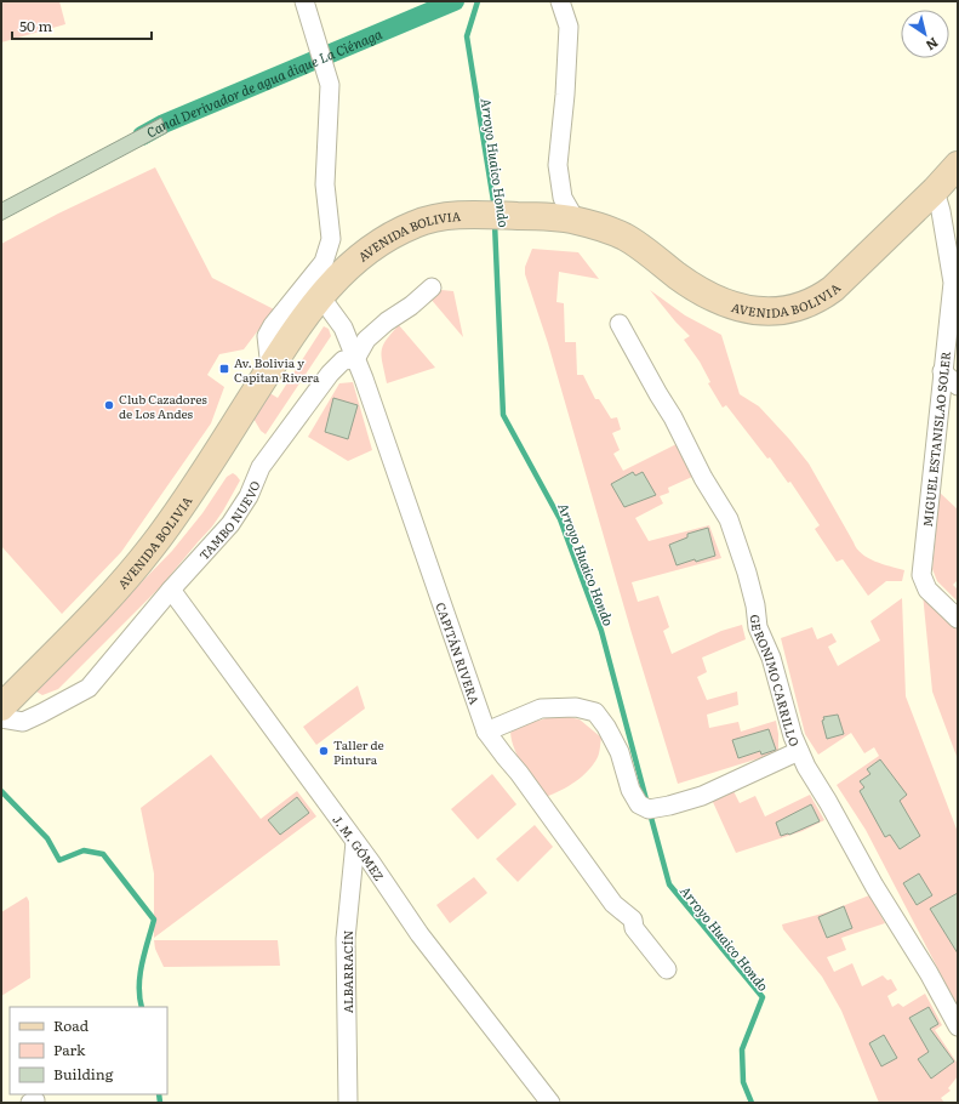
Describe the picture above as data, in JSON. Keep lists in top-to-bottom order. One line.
{"streets":{"street":["AVENIDA BOLIVIA","MIGUEL ESTANISLAO SOLER","TAMBO NUEVO","CAPITÁN RIVERA","GERONIMO CARRILLO","J. M. GÓMEZ","ALBARRACÍN"]},"crossings":[["AVENIDA BOLIVIA","MIGUEL ESTANISLAO SOLER"],["AVENIDA BOLIVIA","CAPITÁN RIVERA"],["TAMBO NUEVO","CAPITÁN RIVERA"],["TAMBO NUEVO","J. M. GÓMEZ"],["J. M. GÓMEZ","ALBARRACÍN"]],"water":["Canal Derivador de agua dique La Ciénaga","Arroyo Huaico Hondo"],"places":{"transit":["Av. Bolivia y Capitan Rivera"],"other":["Club Cazadores de Los Andes","Taller de Pintura"]},"legend":["Road","Park","Building"],"scale_bar":"50 m","north":"bottom right"}
